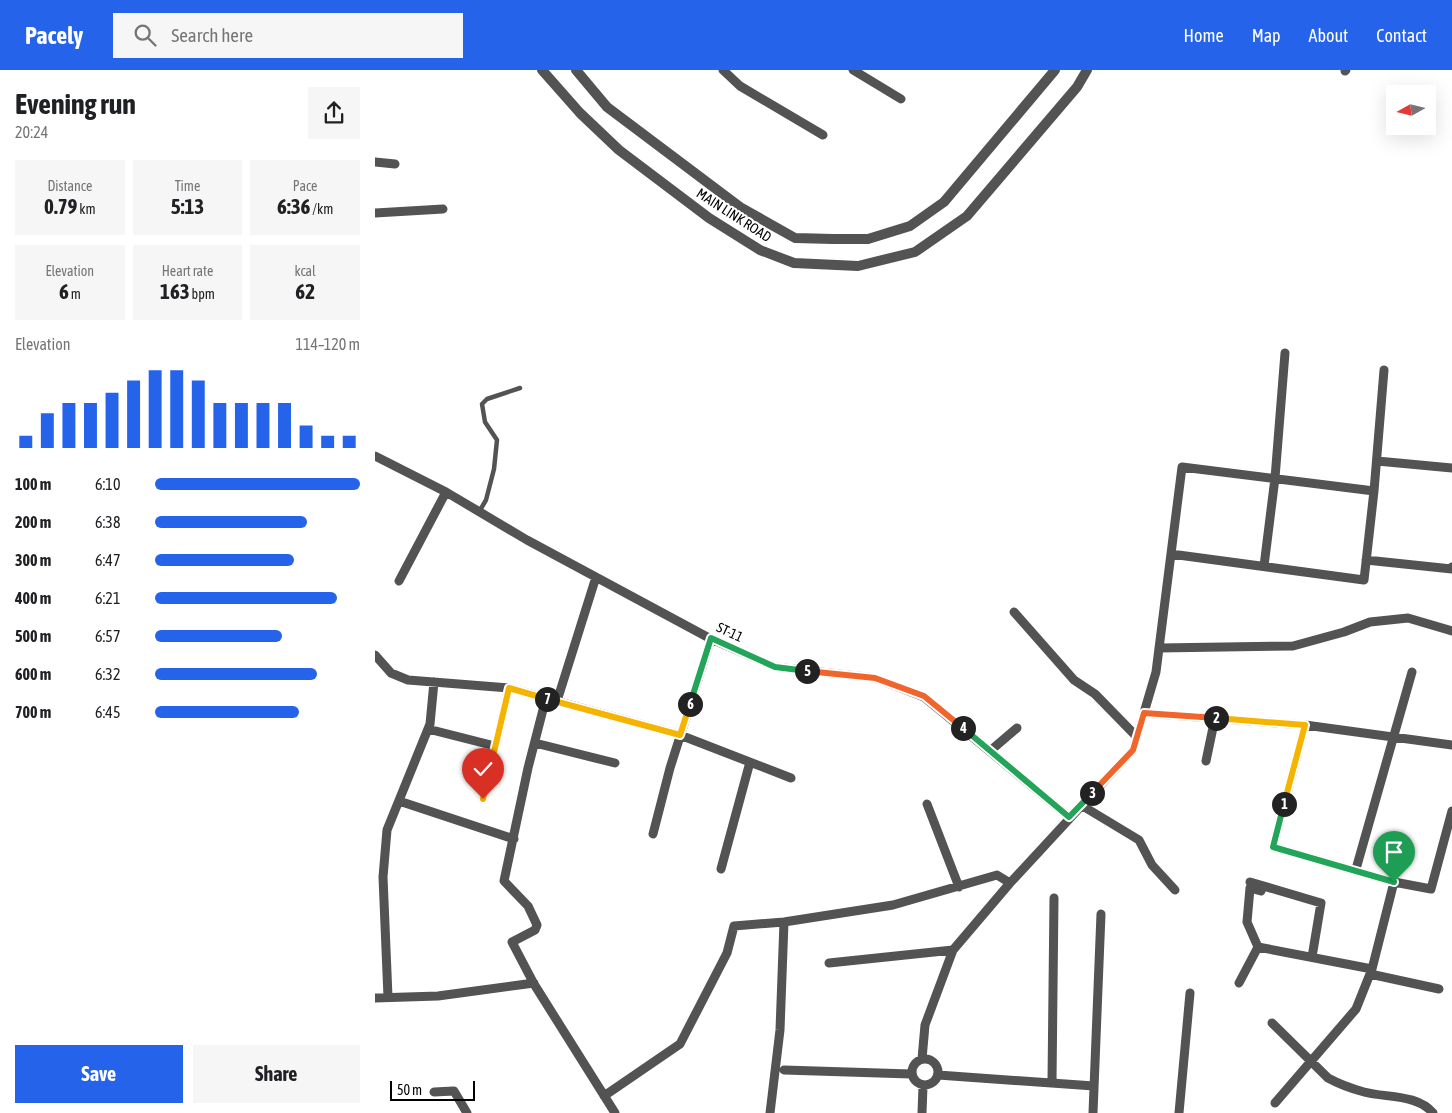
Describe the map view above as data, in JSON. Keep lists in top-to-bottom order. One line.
{"streets":{"street":["MAIN LINK ROAD","ST-11"]},"scale_bar":"50 m","north":"left","page":{"header":"Pacely","search":"Search here","nav":["Home","Map","About","Contact"],"heading":["Evening run","20:24"],"stats":[["Distance","0.79 km"],["Time","5:13"],["Pace","6:36 /km"],["Elevation","6 m"],["Heart rate","163 bpm"],["kcal","62"]],"chart":["Elevation","114–120 m"],"list":[{"name":"100 m","note":"6:10"},{"name":"200 m","note":"6:38"},{"name":"300 m","note":"6:47"},{"name":"400 m","note":"6:21"},{"name":"500 m","note":"6:57"},{"name":"600 m","note":"6:32"},{"name":"700 m","note":"6:45"}],"pins":["5","7","6","2","4","3","1"],"buttons":["Save","Share"],"scale":"50 m"}}
